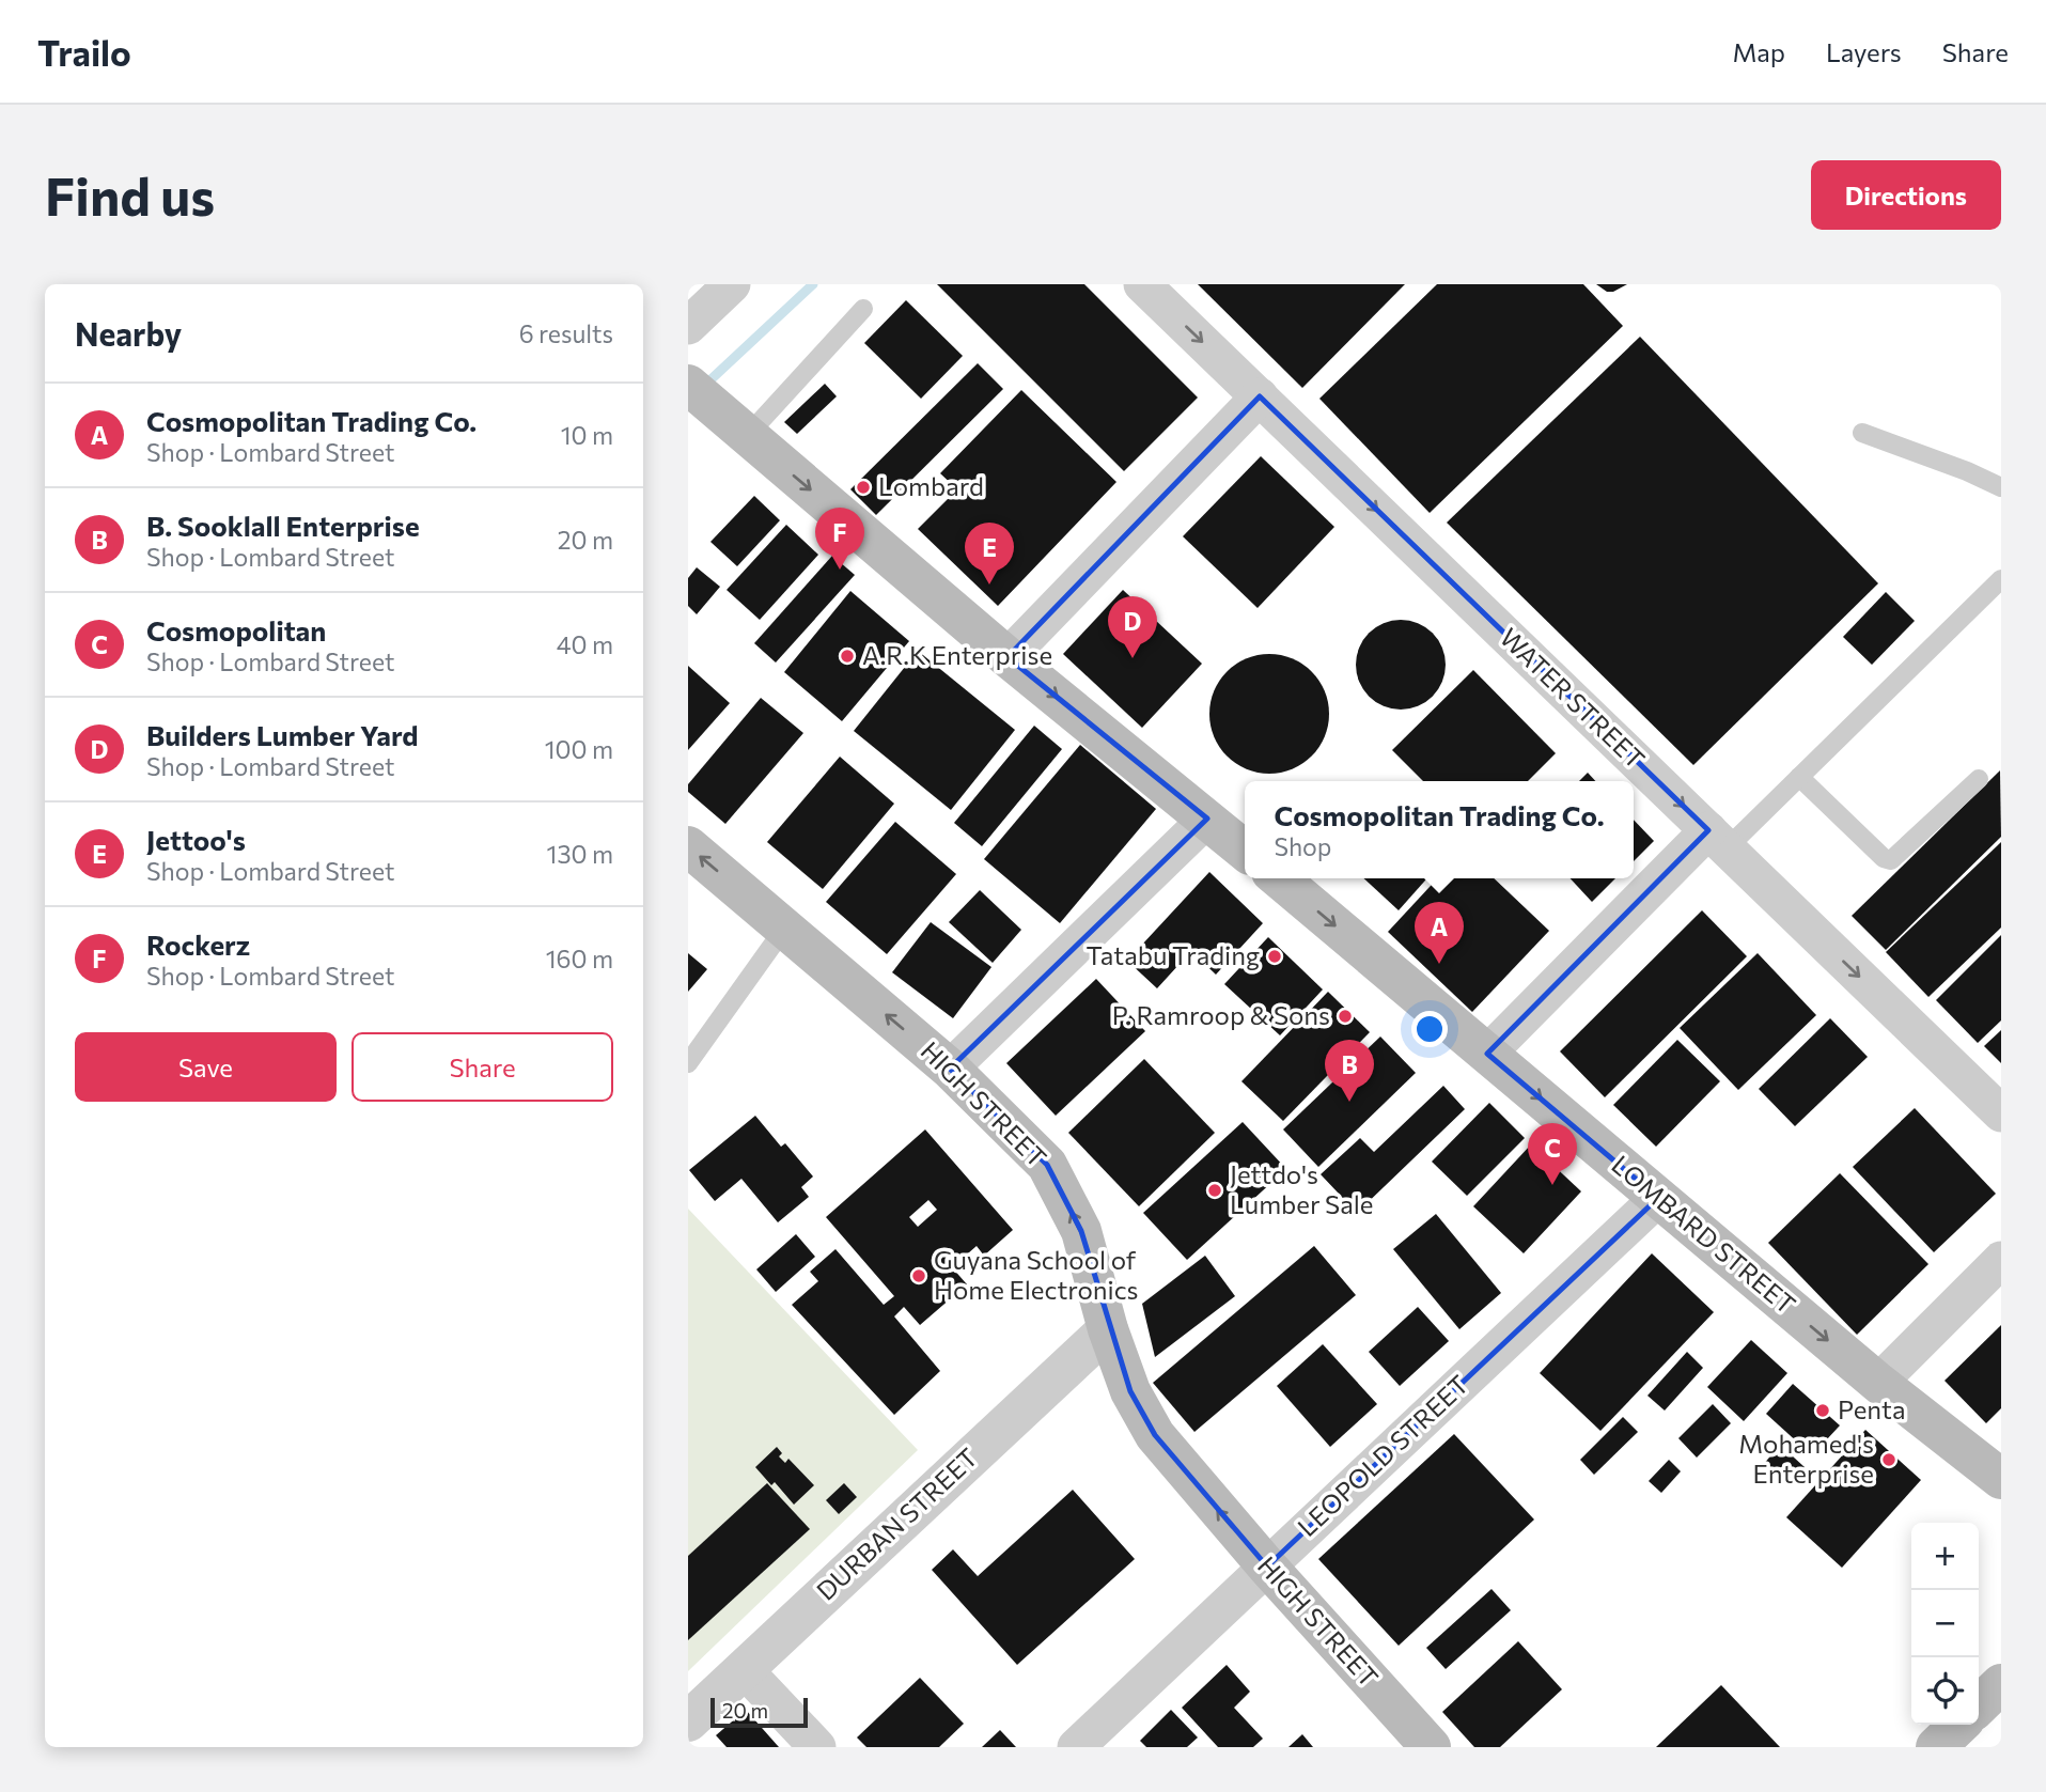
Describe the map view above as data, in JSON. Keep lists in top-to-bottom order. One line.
{"streets":{"main road":["HIGH STREET","LOMBARD STREET"],"street":["WATER STREET","LEOPOLD STREET","DURBAN STREET"]},"crossings":[["HIGH STREET","LEOPOLD STREET"],["HIGH STREET","DURBAN STREET"],["LOMBARD STREET","LEOPOLD STREET"]],"one_way":["WATER STREET","LOMBARD STREET"],"places":["Lombard","A.R.K Enterprise","Tatabu Trading","P. Ramroop & Sons","Jettdo's Lumber Sale","Guyana School of Home Electronics","Penta","Mohamed's Enterprise"],"scale_bar":"20 m","page":{"header":"Trailo","nav":["Map","Layers","Share"],"buttons":["Directions",["Save","Share"]],"title":"Find us","heading":["Nearby","6 results"],"list":[{"mark":"A","name":"Cosmopolitan Trading Co.","note":"Shop · Lombard Street","value":"10 m"},{"mark":"B","name":"B. Sooklall Enterprise","note":"Shop · Lombard Street","value":"20 m"},{"mark":"C","name":"Cosmopolitan","note":"Shop · Lombard Street","value":"40 m"},{"mark":"D","name":"Builders Lumber Yard","note":"Shop · Lombard Street","value":"100 m"},{"mark":"E","name":"Jettoo's","note":"Shop · Lombard Street","value":"130 m"},{"mark":"F","name":"Rockerz","note":"Shop · Lombard Street","value":"160 m"}],"pins":["F","E","D","A","B","C"],"popup":["Cosmopolitan Trading Co.","Shop"],"map_buttons":["+","−"],"scale":"20 m"}}
